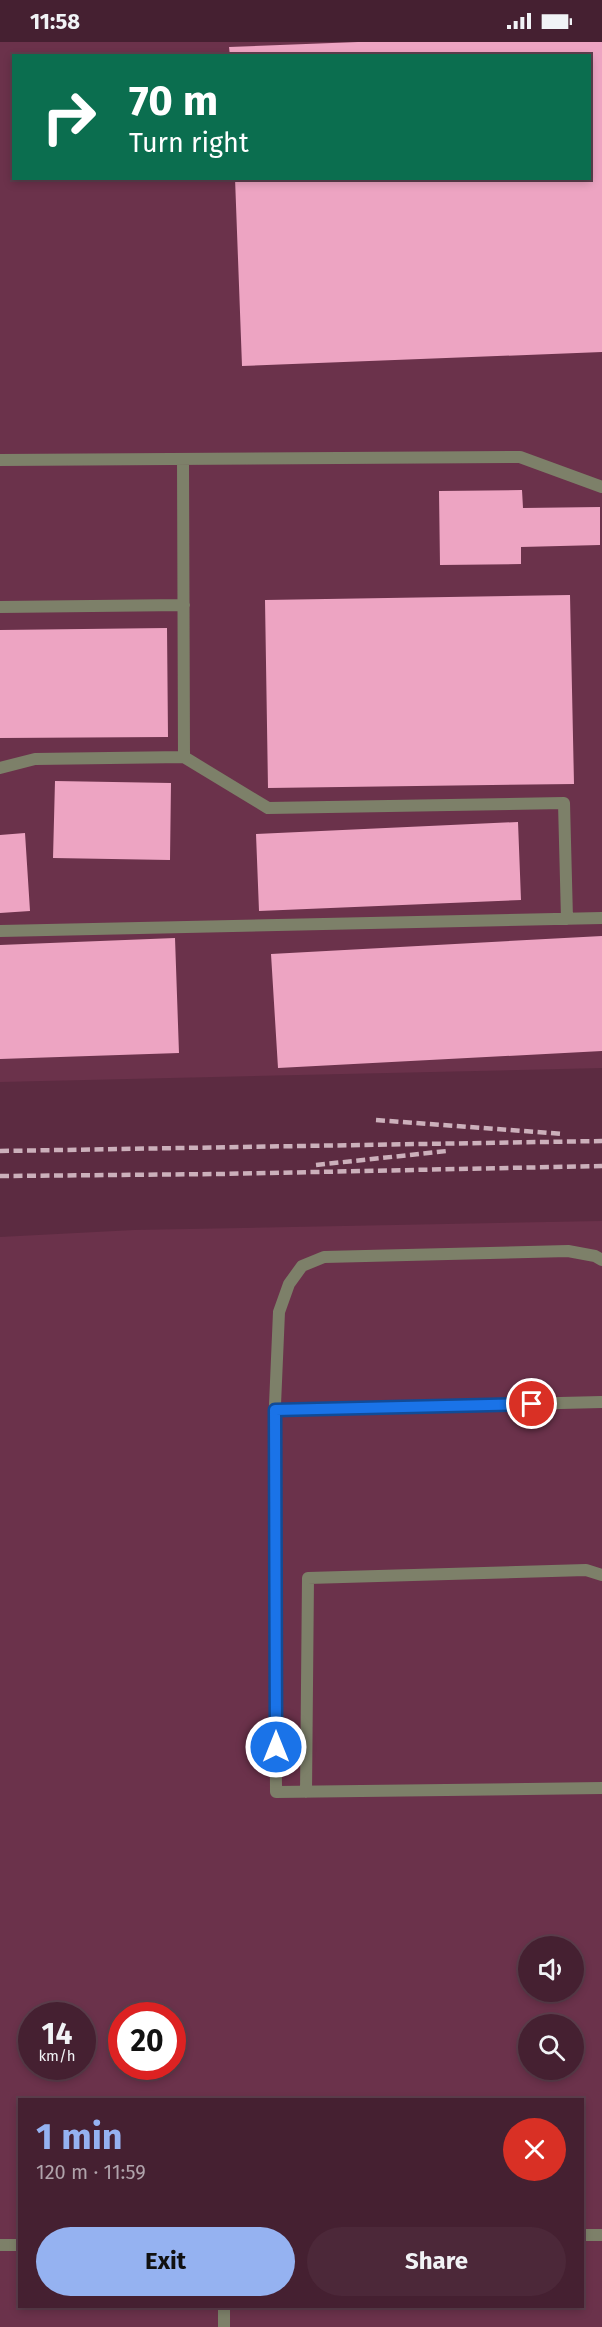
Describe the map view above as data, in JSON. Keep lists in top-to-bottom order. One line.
{"page":{"status":"11:58","turn":["70 m","Turn right"],"speed":"14 km/h","limit":"20","heading":["1 min","120 m · 11:59"],"buttons":["Exit","Share"]}}
